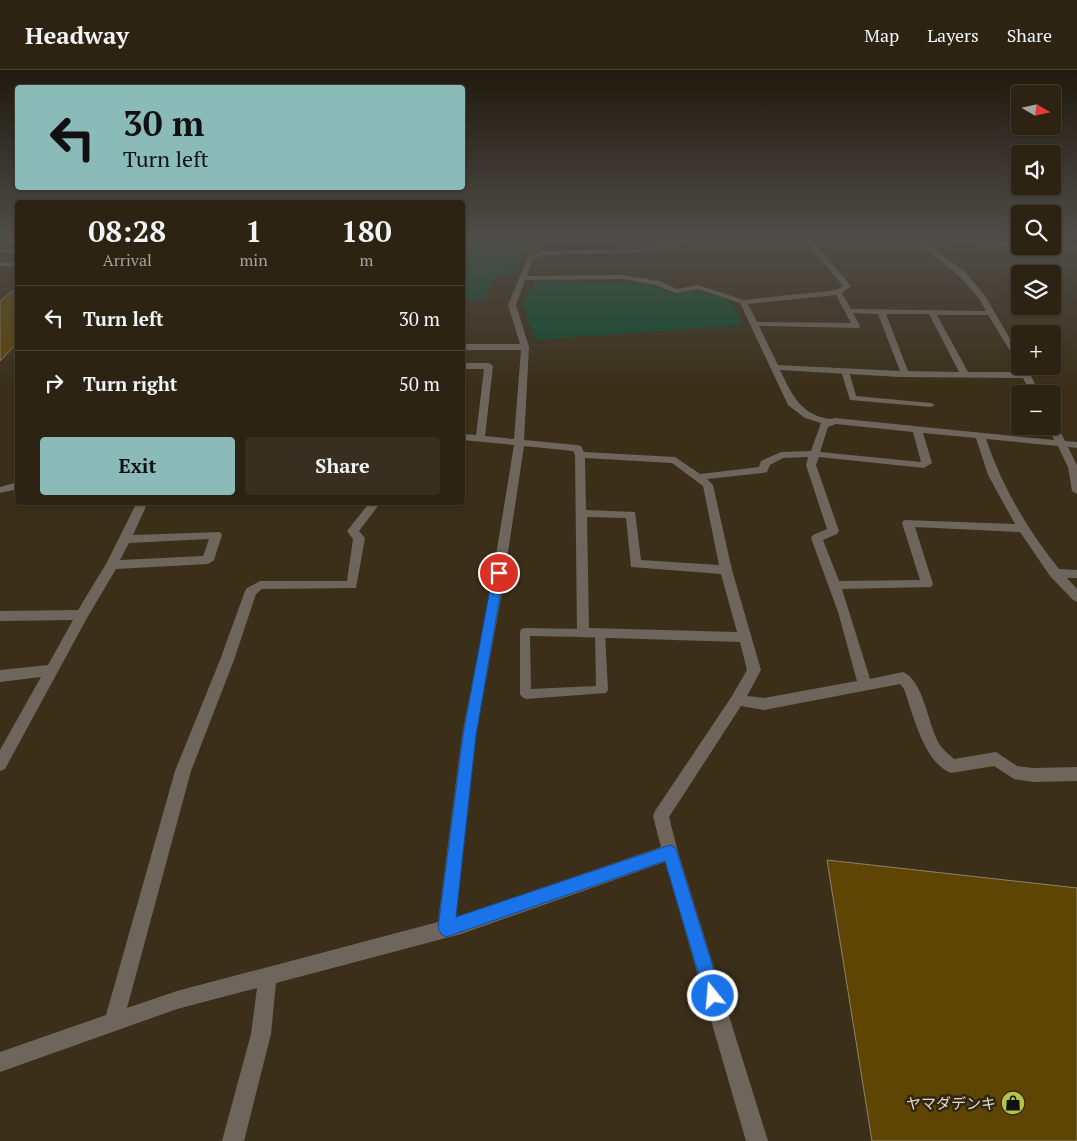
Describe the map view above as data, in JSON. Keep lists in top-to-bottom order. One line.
{"places":{"shop":["ヤマダデンキ"]},"north":"right","page":{"header":"Headway","nav":["Map","Layers","Share"],"map_buttons":["+","−"],"turn":["30 m","Turn left"],"eta":["08:28","Arrival","1","min","180","m"],"list":[{"name":"Turn left","value":"30 m"},{"name":"Turn right","value":"50 m"}],"buttons":["Exit","Share"]}}
